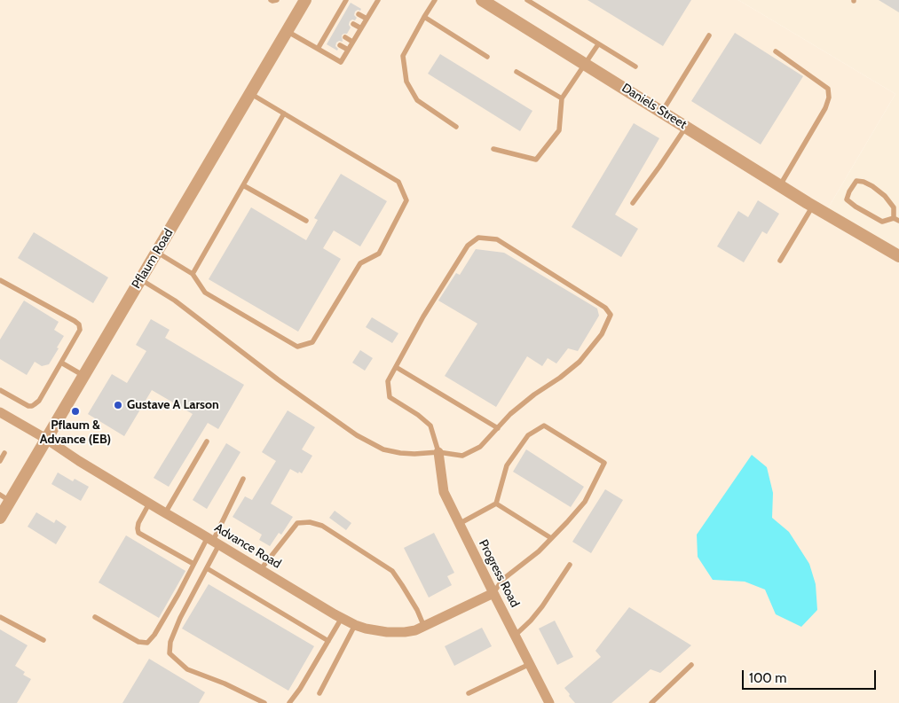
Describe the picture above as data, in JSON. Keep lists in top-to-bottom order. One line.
{"streets":{"street":["Daniels Street","Pflaum Road","Advance Road","Progress Road"]},"crossings":[["Pflaum Road","Advance Road"],["Advance Road","Progress Road"]],"places":["Gustave A Larson","Pflaum & Advance (EB)"],"scale_bar":"100 m"}
